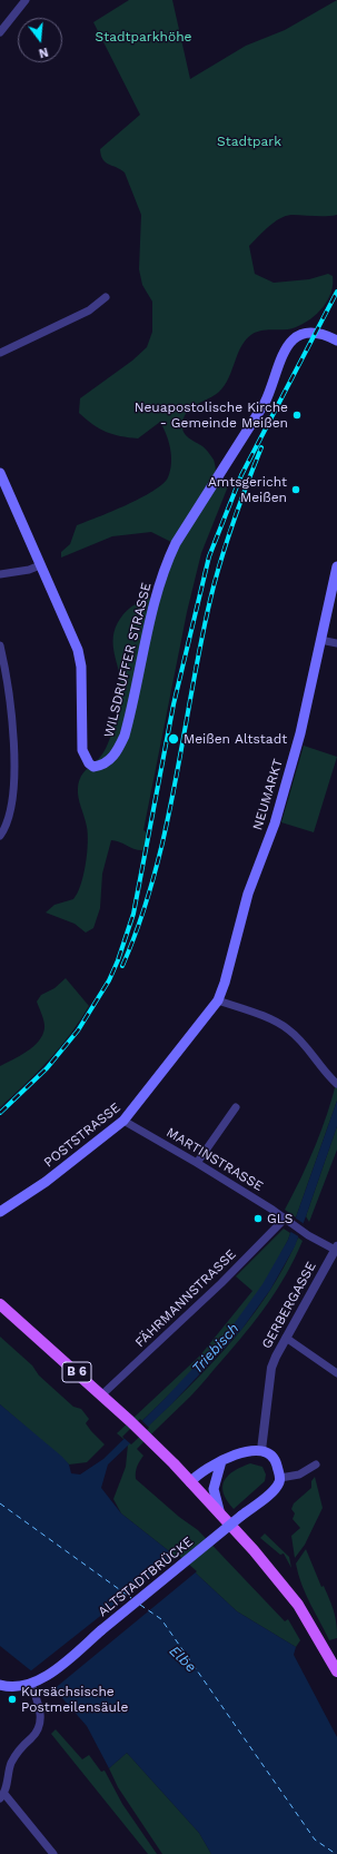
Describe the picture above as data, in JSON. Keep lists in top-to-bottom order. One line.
{"streets":{"main road":["WILSDRUFFER STRASSE","NEUMARKT","POSTSTRASSE","B 6","ALTSTADTBRÜCKE"],"street":["MARTINSTRASSE","FÄHRMANNSTRASSE","GERBERGASSE"]},"crossings":[["NEUMARKT","POSTSTRASSE"],["POSTSTRASSE","MARTINSTRASSE"],["MARTINSTRASSE","FÄHRMANNSTRASSE"],["MARTINSTRASSE","GERBERGASSE"],["FÄHRMANNSTRASSE","B 6"]],"water":["Triebisch","Elbe"],"parks":["Stadtparkhöhe","Stadtpark"],"places":["Neuapostolische Kirche - Gemeinde Meißen","Amtsgericht Meißen","Meißen Altstadt","GLS","Kursächsische Postmeilensäule"],"north":"bottom"}
